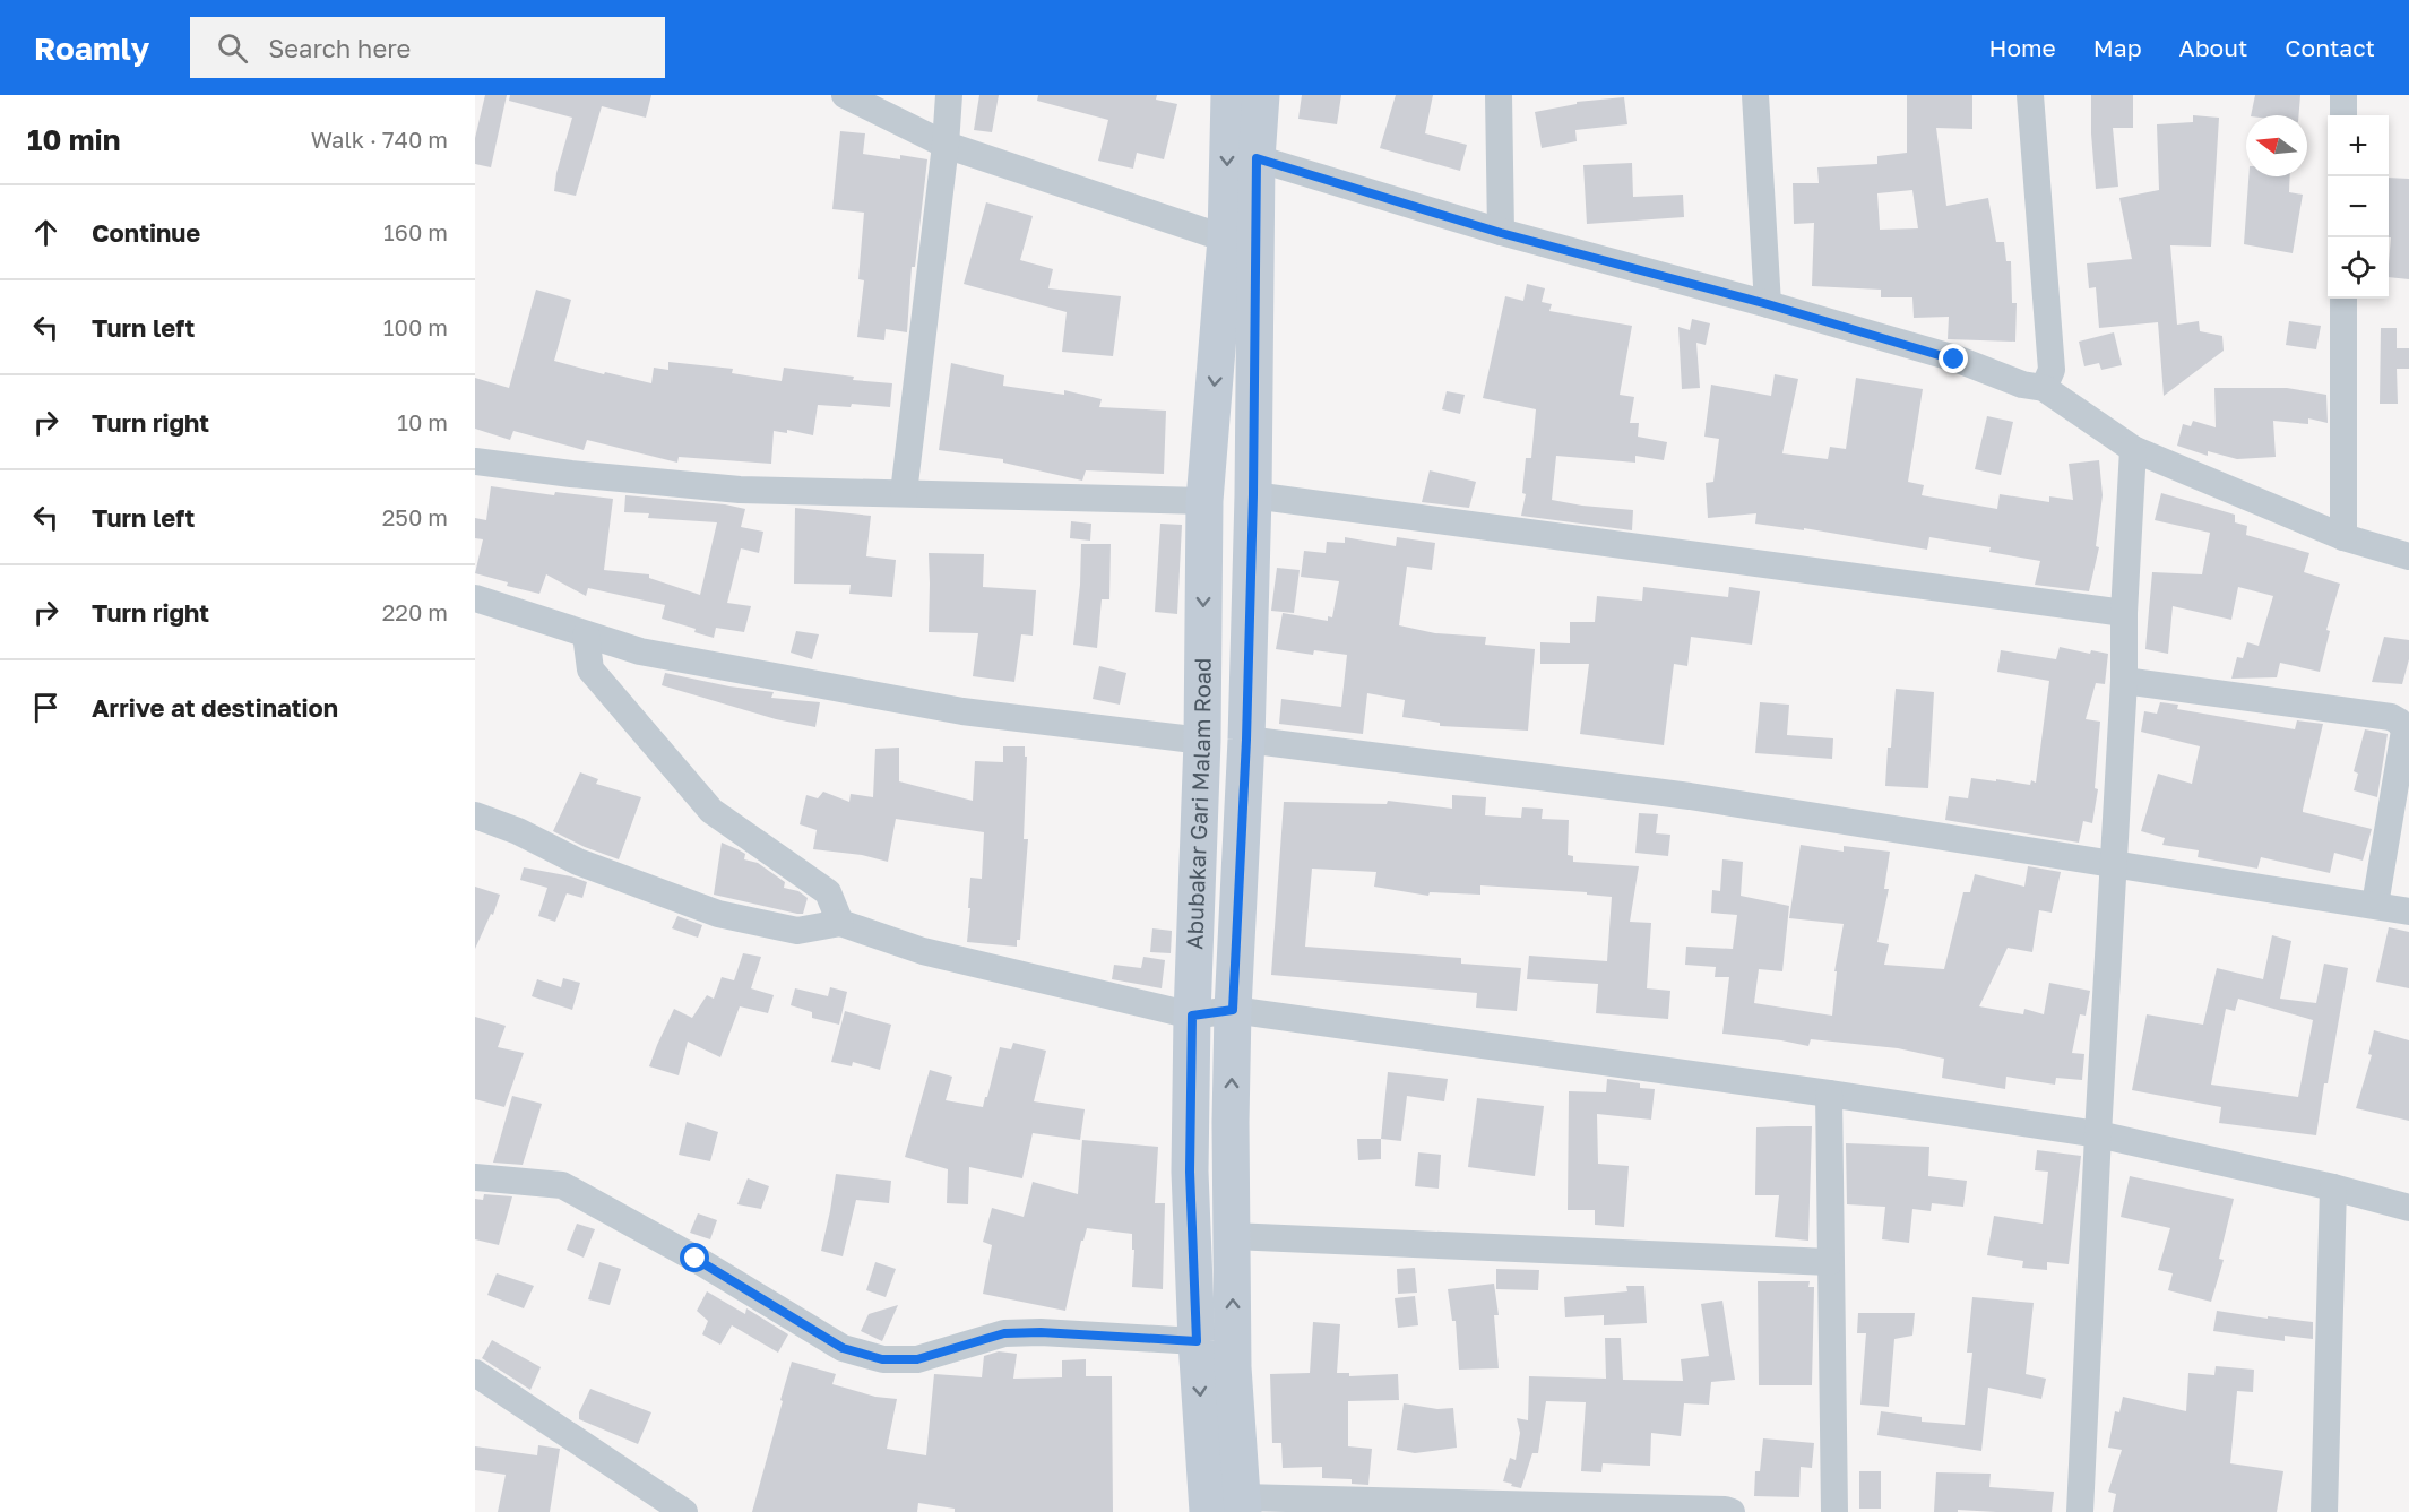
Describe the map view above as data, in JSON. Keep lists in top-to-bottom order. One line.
{"streets":{"street":["Abubakar Gari Malam Road"]},"north":"left","page":{"header":"Roamly","search":"Search here","nav":["Home","Map","About","Contact"],"heading":["10 min","Walk · 740 m"],"map_buttons":["+","−"],"list":[["Continue","160 m"],["Turn left","100 m"],["Turn right","10 m"],["Turn left","250 m"],["Turn right","220 m"],"Arrive at destination"]}}
